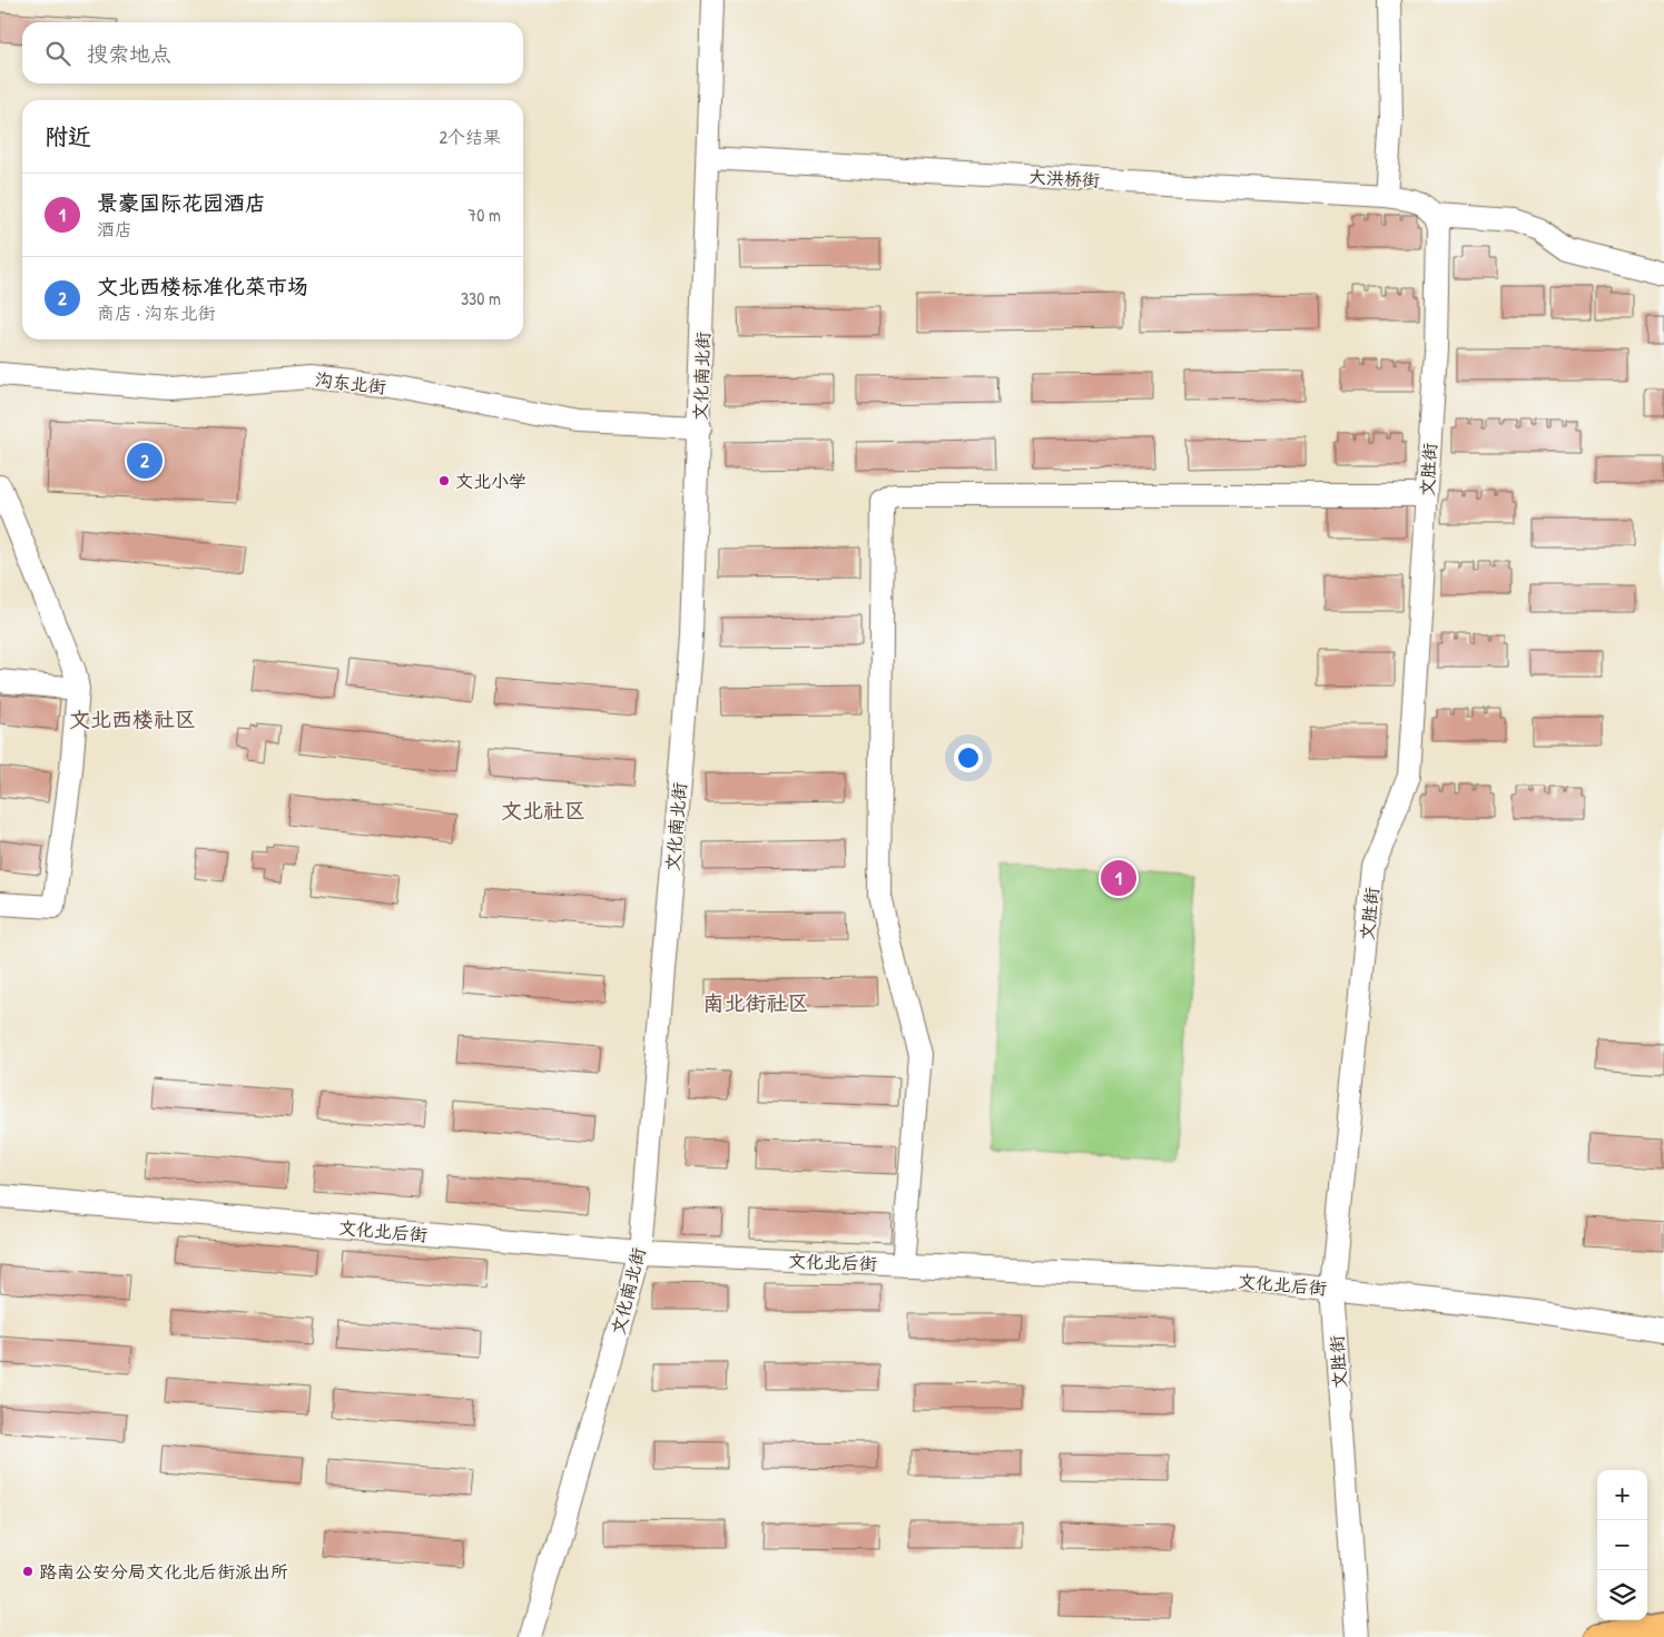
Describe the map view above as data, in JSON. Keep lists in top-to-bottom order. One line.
{"streets":{"street":["大洪桥街","文化南北街","沟东北街","文胜街","文化北后街"]},"crossings":[["大洪桥街","文化南北街"],["大洪桥街","文胜街"],["文化南北街","沟东北街"],["文化南北街","文化北后街"],["文胜街","文化北后街"]],"districts":["文北西楼社区","文北社区","南北街社区"],"places":["文北小学","路南公安分局文化北后街派出所"],"page":{"search":"搜索地点","heading":["附近","2个结果"],"list":[{"mark":"1","name":"景豪国际花园酒店","note":"酒店","value":"70 m"},{"mark":"2","name":"文北西楼标准化菜市场","note":"商店 · 沟东北街","value":"330 m"}],"pins":["2","1"],"map_buttons":["+","−"]}}
